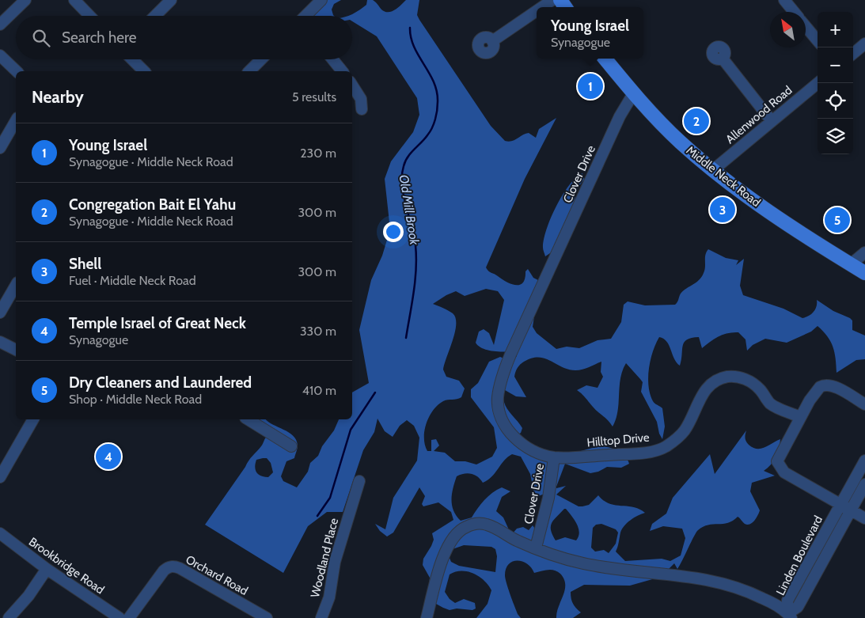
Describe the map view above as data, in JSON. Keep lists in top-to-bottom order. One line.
{"streets":{"main road":["Middle Neck Road"],"street":["Allenwood Road","Clover Drive","Hilltop Drive","Linden Boulevard","Woodland Place","Brookbridge Road","Orchard Road"]},"crossings":[["Allenwood Road","Middle Neck Road"],["Clover Drive","Middle Neck Road"],["Clover Drive","Hilltop Drive"]],"water":["Old Mill Brook"],"north":"top left","page":{"popup":["Young Israel","Synagogue"],"map_buttons":["+","−"],"search":"Search here","heading":["Nearby","5 results"],"pins":["1","2","3","5","4"],"list":[{"mark":"1","name":"Young Israel","note":"Synagogue · Middle Neck Road","value":"230 m"},{"mark":"2","name":"Congregation Bait El Yahu","note":"Synagogue · Middle Neck Road","value":"300 m"},{"mark":"3","name":"Shell","note":"Fuel · Middle Neck Road","value":"300 m"},{"mark":"4","name":"Temple Israel of Great Neck","note":"Synagogue","value":"330 m"},{"mark":"5","name":"Dry Cleaners and Laundered","note":"Shop · Middle Neck Road","value":"410 m"}]}}
